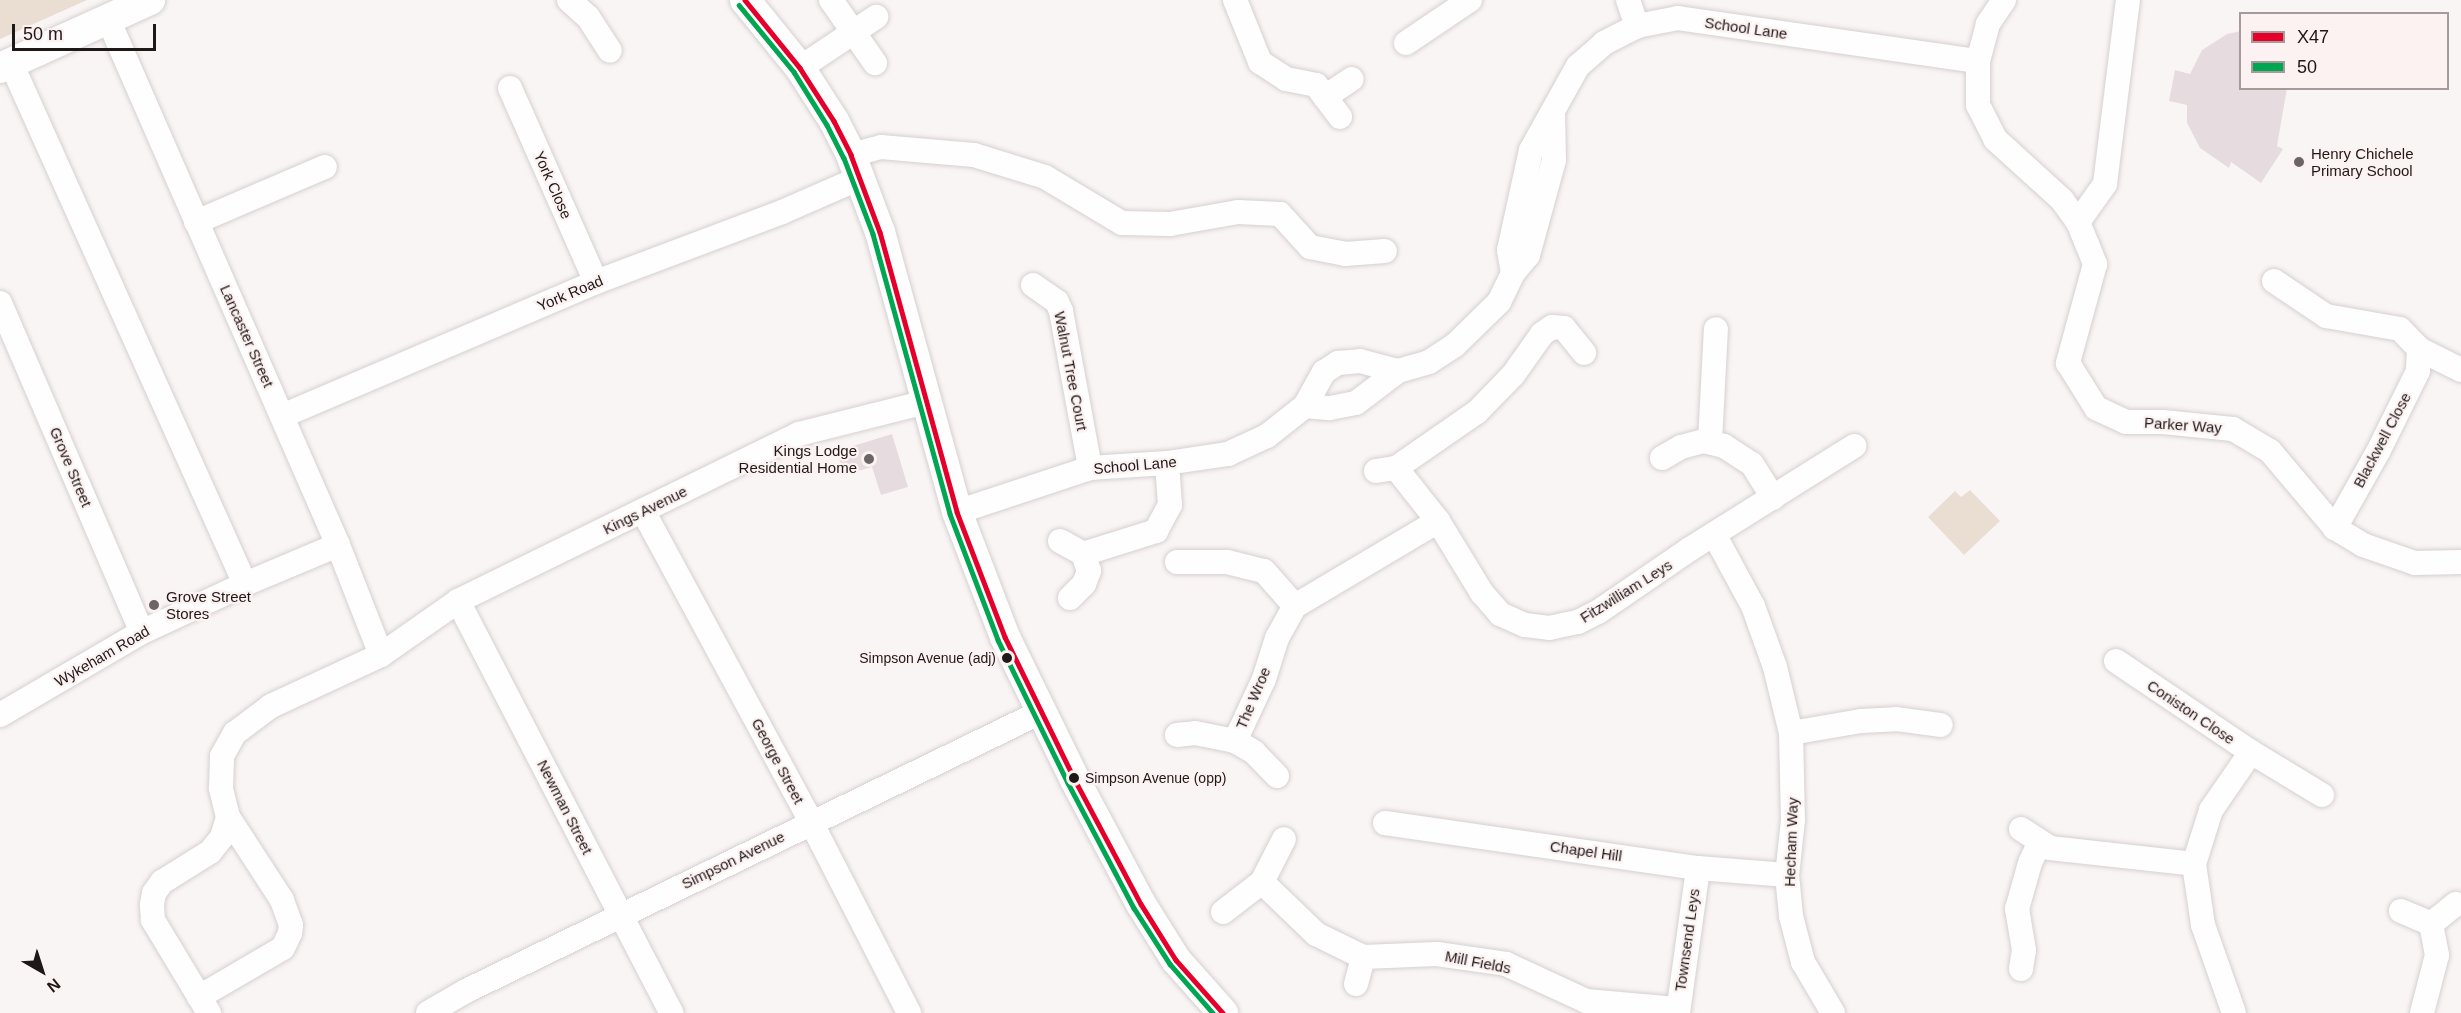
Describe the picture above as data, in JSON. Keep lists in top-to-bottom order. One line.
{"streets":{"street":["School Lane","York Close","York Road","Lancaster Street","Walnut Tree Court","Parker Way","Blackwell Close","Grove Street","Kings Avenue","Fitzwilliam Leys","Wykeham Road","The Wroe","Coniston Close","George Street","Newman Street","Hecham Way","Chapel Hill","Simpson Avenue","Townsend Leys","Mill Fields"]},"crossings":[["School Lane","Walnut Tree Court"],["York Close","York Road"],["York Road","Lancaster Street"],["Lancaster Street","Kings Avenue"],["Lancaster Street","Wykeham Road"],["Parker Way","Blackwell Close"],["Grove Street","Wykeham Road"],["Kings Avenue","George Street"],["Kings Avenue","Newman Street"],["Fitzwilliam Leys","Hecham Way"],["George Street","Simpson Avenue"],["Newman Street","Simpson Avenue"],["Hecham Way","Chapel Hill"],["Chapel Hill","Townsend Leys"],["Townsend Leys","Mill Fields"]],"places":["Henry Chichele Primary School","Kings Lodge Residential Home","Grove Street Stores","Simpson Avenue (adj)","Simpson Avenue (opp)"],"lines":["transit line X47","transit line 50"],"legend":["X47","50"],"scale_bar":"50 m","north":"bottom right"}
